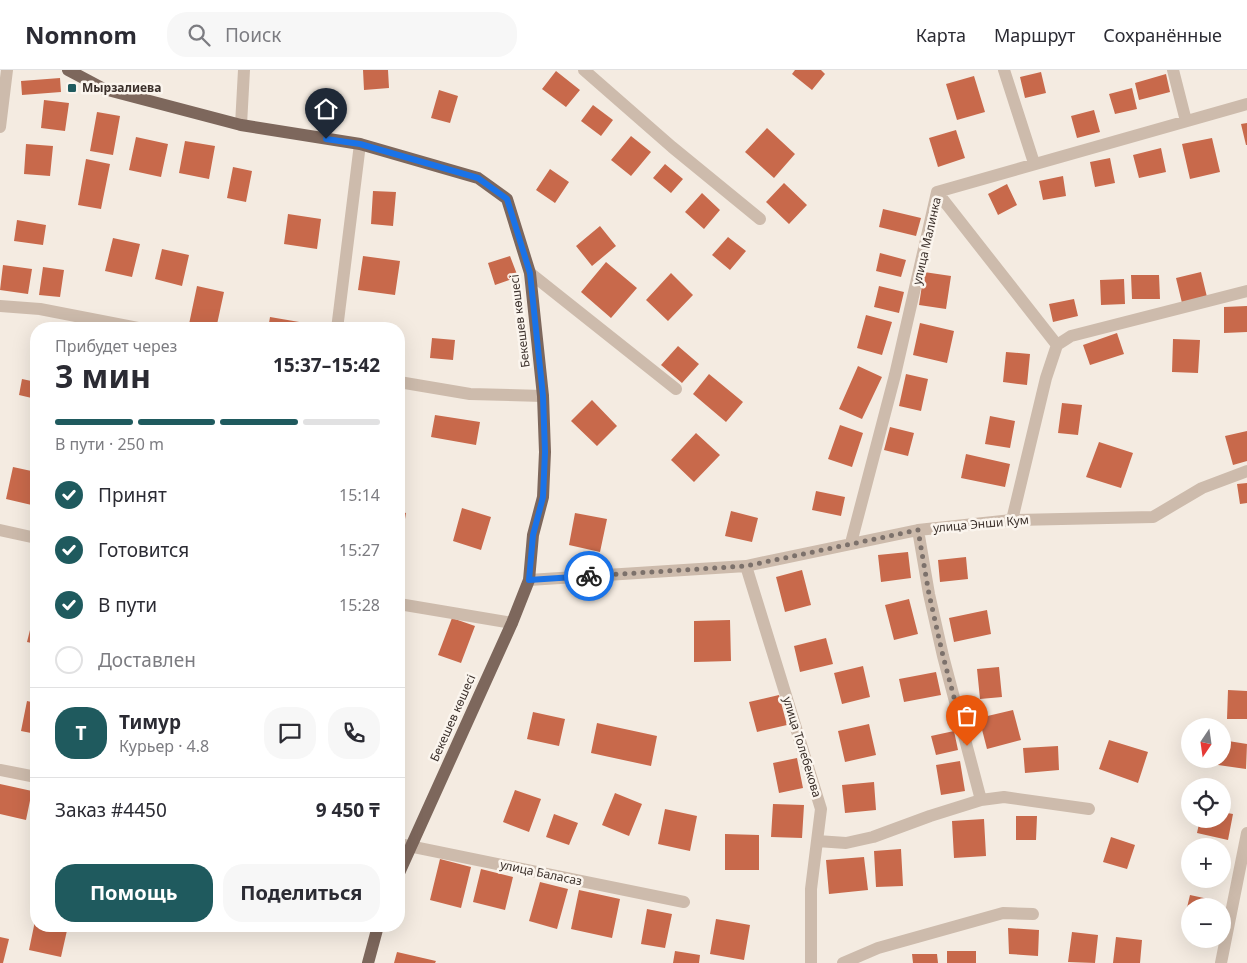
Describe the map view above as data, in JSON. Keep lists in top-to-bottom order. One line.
{"streets":{"main road":["Бекешев көшесі"],"street":["улица Малинка","улица Энши Кум","улица Толебекова","улица Баласаз"]},"crossings":[["улица Малинка","улица Энши Кум"],["Бекешев көшесі","улица Энши Кум"],["улица Энши Кум","улица Толебекова"]],"places":{"transit":["Мырзалиева"]},"north":"bottom","page":{"header":"Nomnom","search":"Поиск","nav":["Карта","Маршрут","Сохранённые"],"heading":["3 мин","Прибудет через","15:37–15:42"],"panel":["Тимур","Курьер · 4.8","Заказ #4450","9 450 ₸"],"bar":"В пути · 250 m","list":[["Принят","15:14"],["Готовится","15:27"],["В пути","15:28"],"Доставлен"],"round":"Т","map_buttons":["+","−"],"buttons":["Помощь","Поделиться"]}}
